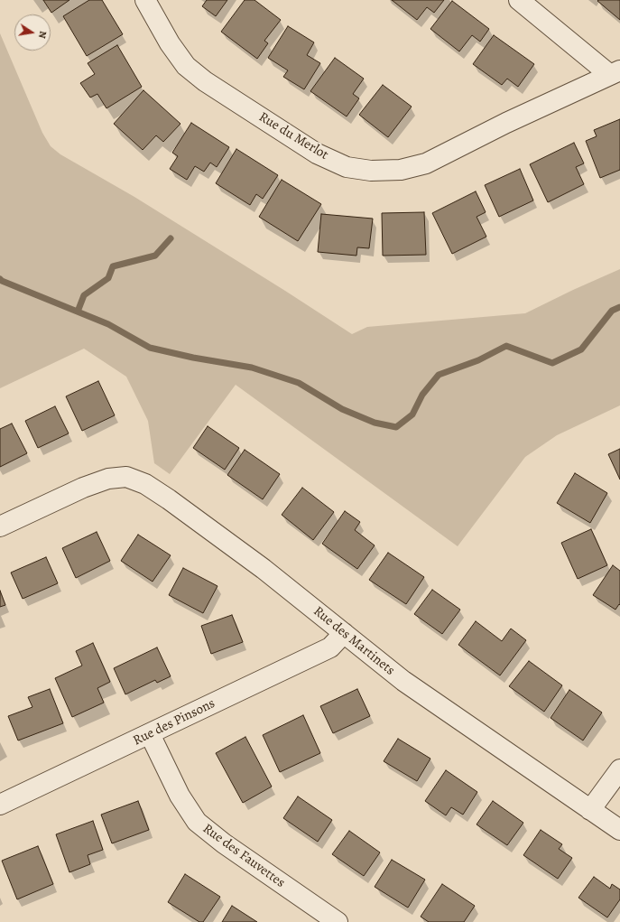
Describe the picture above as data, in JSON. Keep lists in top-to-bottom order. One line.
{"streets":{"street":["Rue du Merlot","Rue des Martinets","Rue des Pinsons","Rue des Fauvettes"]},"crossings":[["Rue des Martinets","Rue des Pinsons"],["Rue des Pinsons","Rue des Fauvettes"]],"north":"right"}
